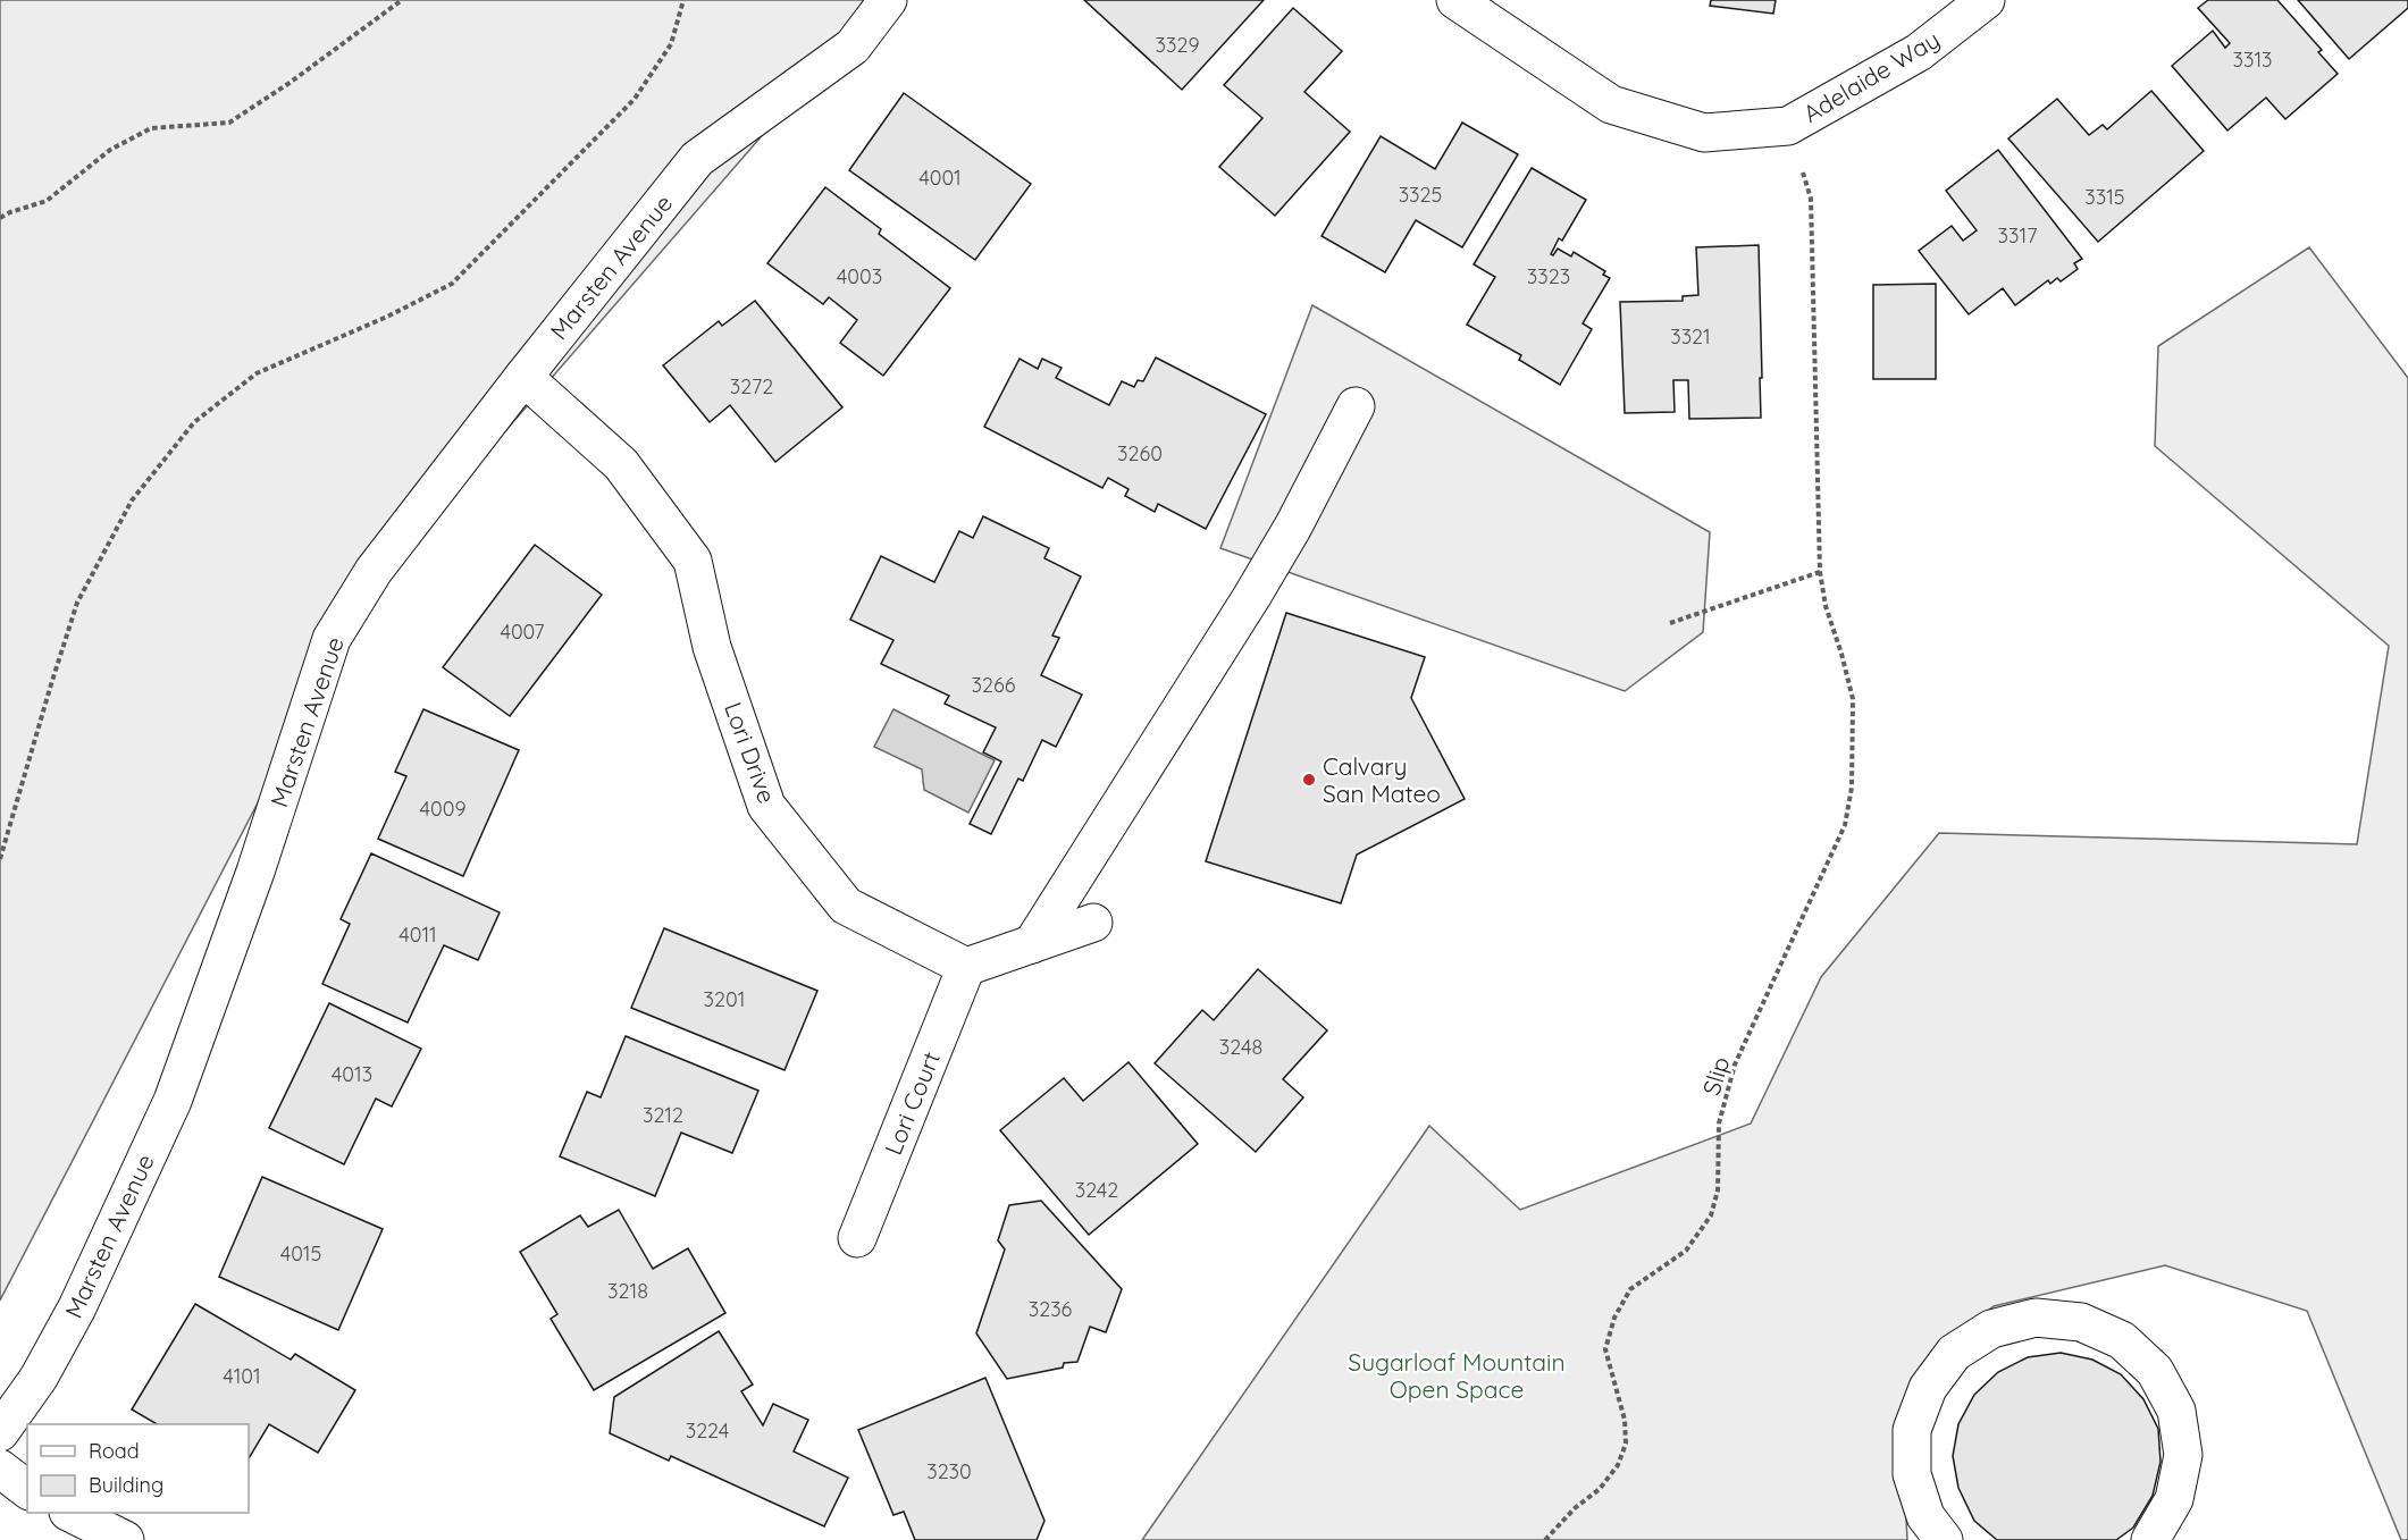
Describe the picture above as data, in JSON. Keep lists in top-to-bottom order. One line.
{"streets":{"street":["Adelaide Way","Marsten Avenue","Lori Drive","Lori Court"],"path":["Slip"]},"crossings":[["Adelaide Way","Slip"],["Marsten Avenue","Lori Drive"],["Lori Drive","Lori Court"]],"parks":["Sugarloaf Mountain Open Space"],"places":["Calvary San Mateo"],"house_numbers":["3329","3313","4001","3325","3315","3317","4003","3323","3321","3272","3260","4007","3266","4009","4011","3201","3248","4013","3212","3242","4015","3218","3236","4101","3224","3230"],"legend":["Road","Building"]}
